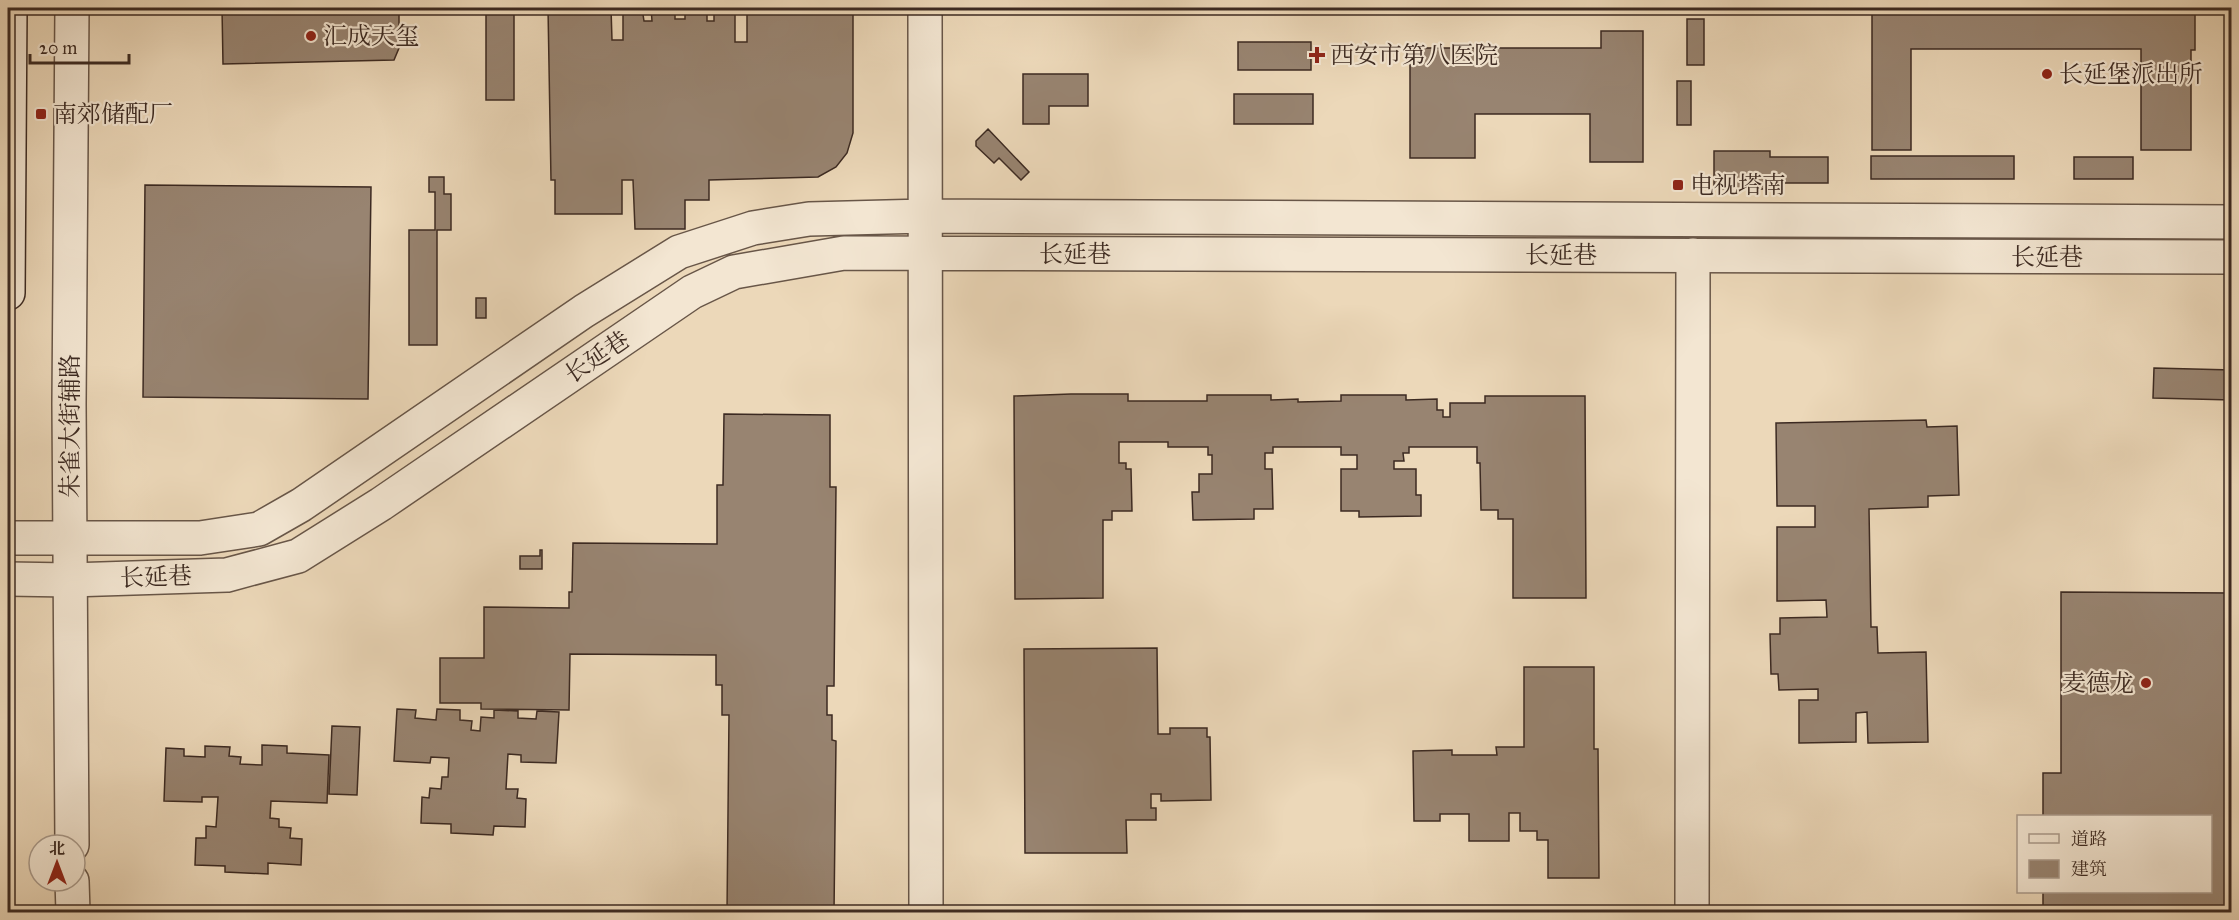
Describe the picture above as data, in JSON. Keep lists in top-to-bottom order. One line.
{"streets":{"street":["长延巷","朱雀大街辅路"]},"crossings":[["长延巷","朱雀大街辅路"]],"places":{"other":["汇成天玺","长延堡派出所","麦德龙"],"health":["西安市第八医院"],"transit":["南郊储配厂","电视塔南"]},"legend":["道路","建筑"],"scale_bar":"20 m","north":"top"}
